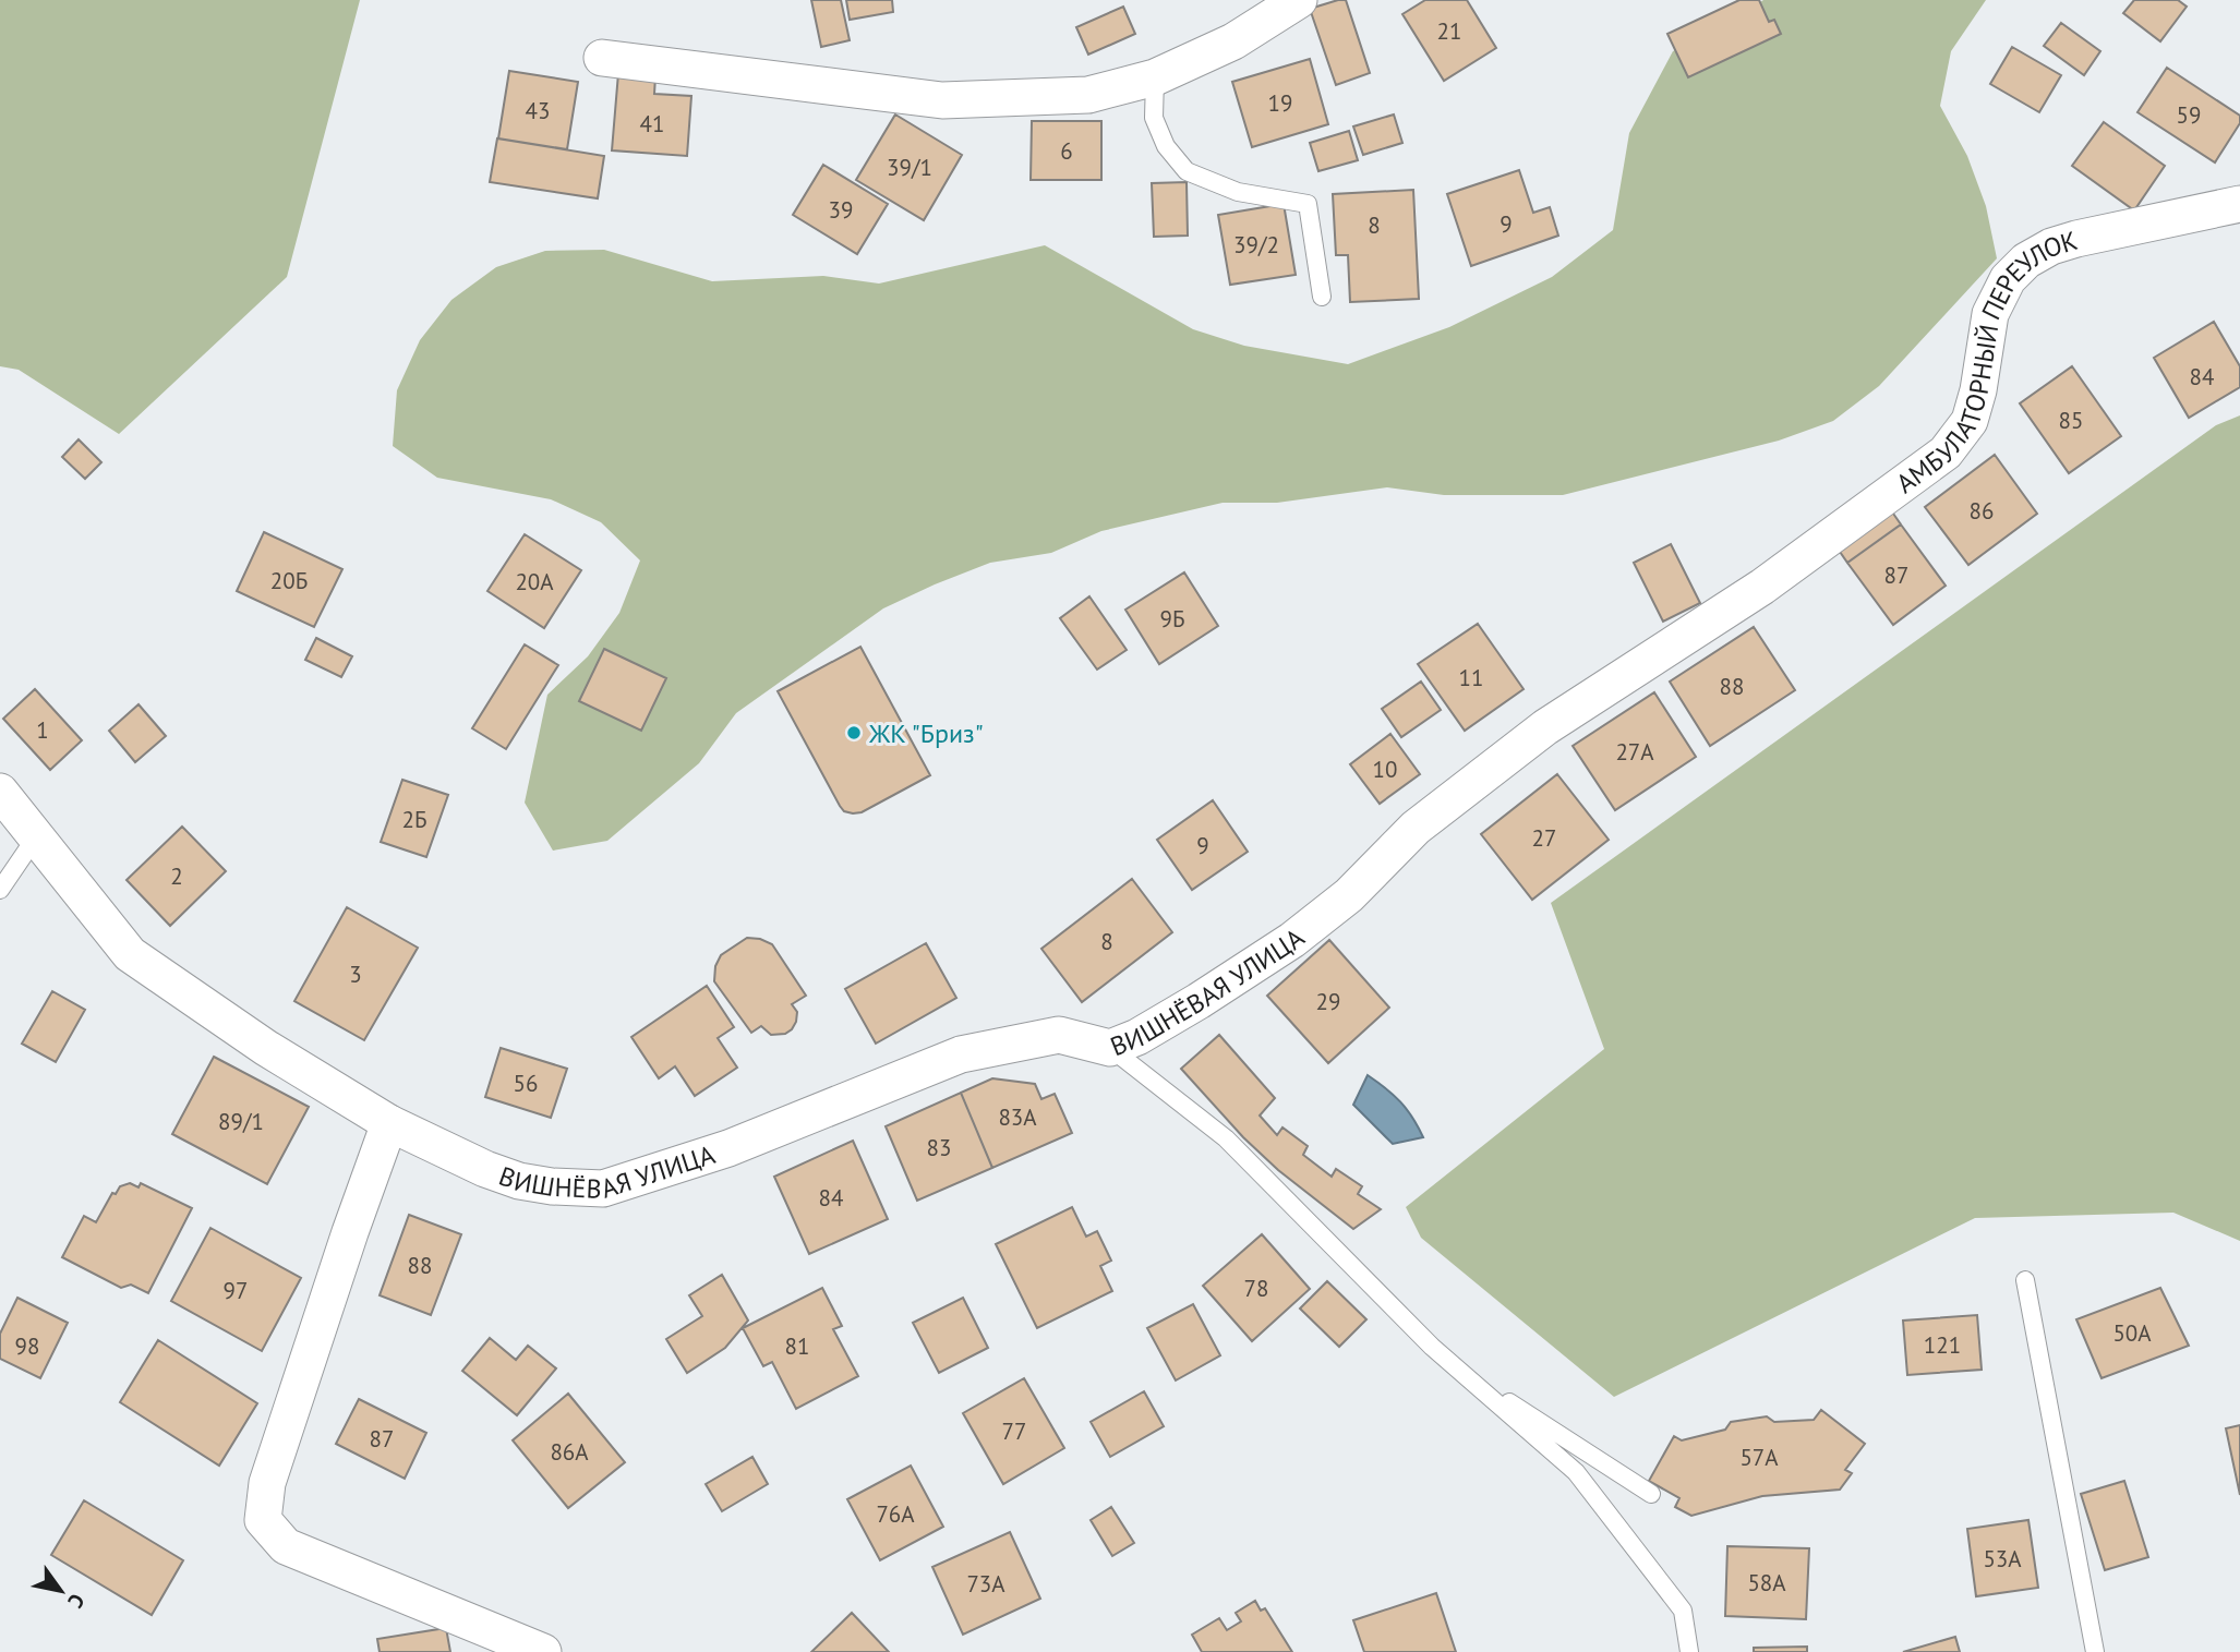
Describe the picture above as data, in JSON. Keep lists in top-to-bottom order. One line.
{"streets":{"street":["АМБУЛАТОРНЫЙ ПЕРЕУЛОК","ВИШНЁВАЯ УЛИЦА"]},"crossings":[["АМБУЛАТОРНЫЙ ПЕРЕУЛОК","ВИШНЁВАЯ УЛИЦА"]],"places":["ЖК \"Бриз\""],"house_numbers":["21","19","43","59","41","6","39/1","39","9","8","39/2","84","85","86","87","20Б","20А","9Б","11","88","1","27А","10","2Б","27","9","2","8","3","29","56","83А","89/1","83","84","88","78","97","50А","121","98","81","77","87","86А","57А","76А","53А","58А","73А"],"north":"bottom right"}
